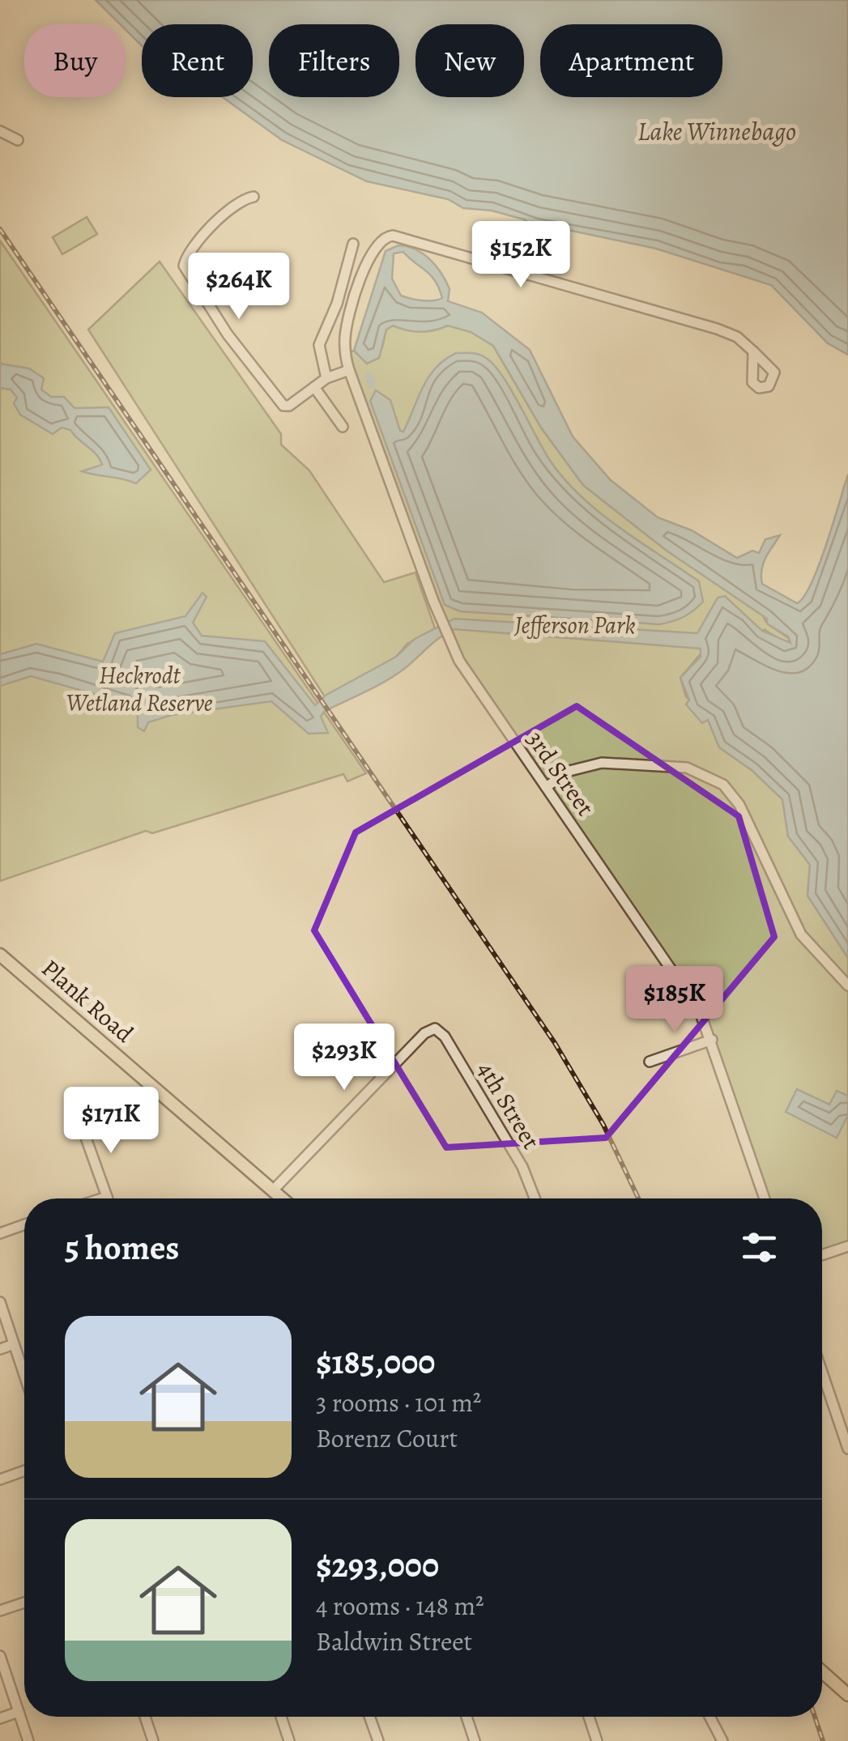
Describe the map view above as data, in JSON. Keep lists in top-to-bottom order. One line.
{"streets":{"main road":["Plank Road"],"street":["3rd Street","4th Street"]},"crossings":[["Plank Road","4th Street"]],"water":["Lake Winnebago"],"parks":["Jefferson Park","Heckrodt Wetland Reserve"],"page":{"chip":["Buy","Rent","Filters","New","Apartment"],"price":["$152K","$264K","$185K","$293K","$171K"],"heading":"5 homes","list":[{"name":"$185,000","note":"3 rooms · 101 m² · Borenz Court"},{"name":"$293,000","note":"4 rooms · 148 m² · Baldwin Street"}]}}
